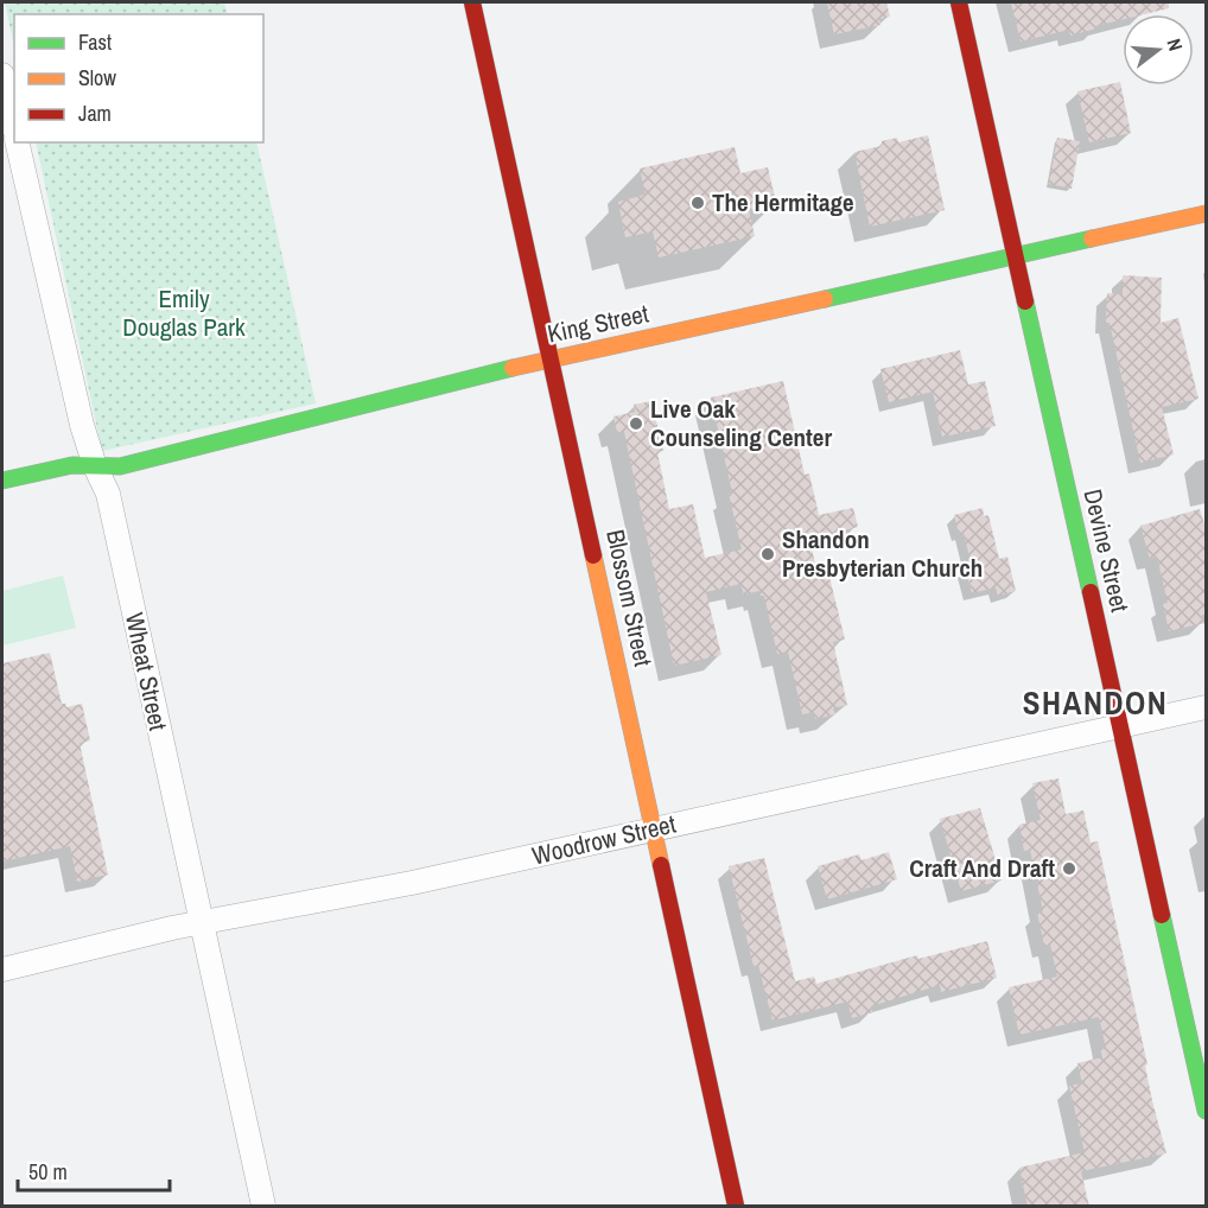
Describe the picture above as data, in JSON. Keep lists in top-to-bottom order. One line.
{"streets":{"street":["King Street","Devine Street","Blossom Street","Wheat Street","Woodrow Street"]},"crossings":[["King Street","Devine Street"],["King Street","Blossom Street"],["King Street","Wheat Street"],["Devine Street","Woodrow Street"],["Blossom Street","Woodrow Street"],["Wheat Street","Woodrow Street"]],"districts":["SHANDON"],"parks":["Emily Douglas Park"],"places":["The Hermitage","Live Oak Counseling Center","Shandon Presbyterian Church","Craft And Draft"],"legend":["Fast","Slow","Jam"],"scale_bar":"50 m","north":"right"}
